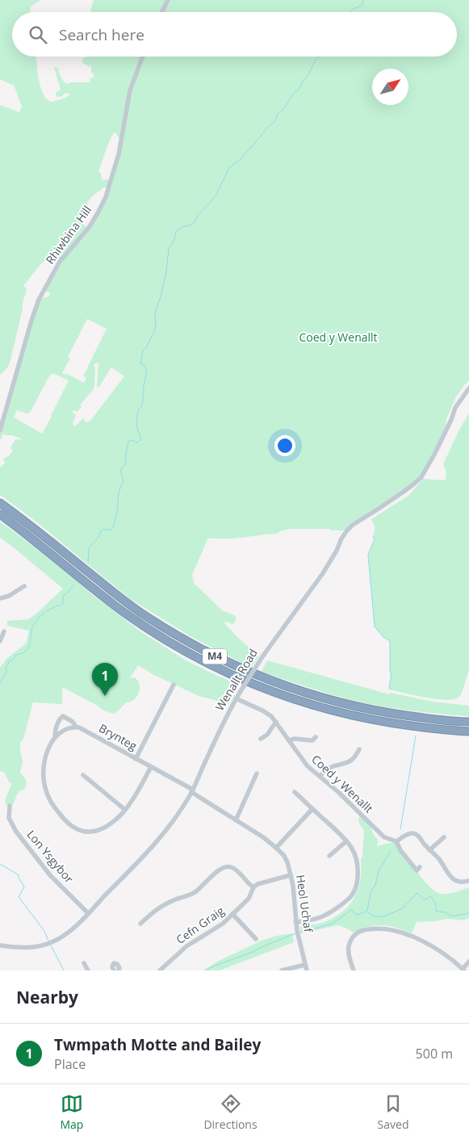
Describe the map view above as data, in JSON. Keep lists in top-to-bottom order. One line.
{"streets":{"highway":["M4"],"street":["Rhiwbina Hill","Wenallt Road","Brynteg","Coed y Wenallt","Lon Ysgybor","Heol Uchaf","Cefn Graig"]},"crossings":[["Wenallt Road","Brynteg"],["Wenallt Road","Coed y Wenallt"],["Wenallt Road","Lon Ysgybor"],["Wenallt Road","Heol Uchaf"],["Brynteg","Heol Uchaf"]],"parks":["Coed y Wenallt"],"north":"top right","page":{"search":"Search here","pins":"1","heading":"Nearby","list":[{"mark":"1","name":"Twmpath Motte and Bailey","note":"Place","value":"500 m"}],"nav":["Map","Directions","Saved"]}}
